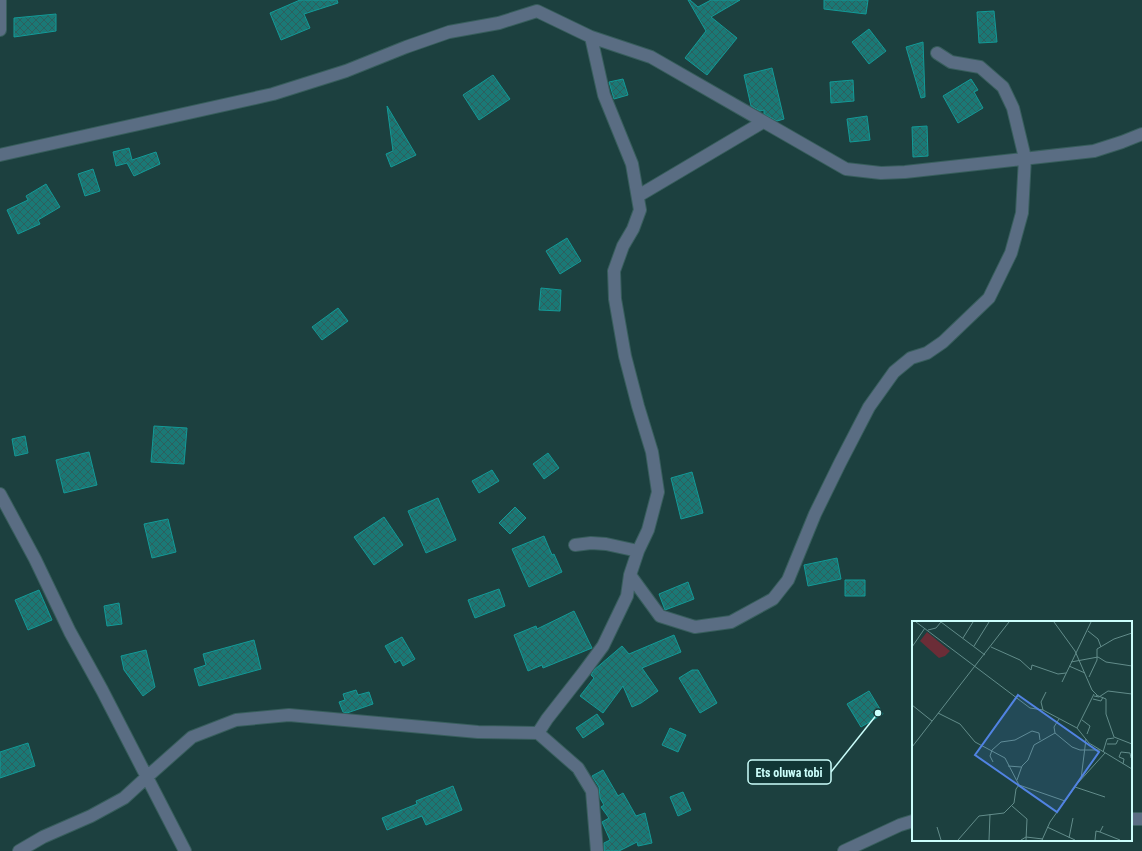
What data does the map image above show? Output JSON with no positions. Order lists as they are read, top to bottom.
{
  "places": ["Ets oluwa tobi"]
}
